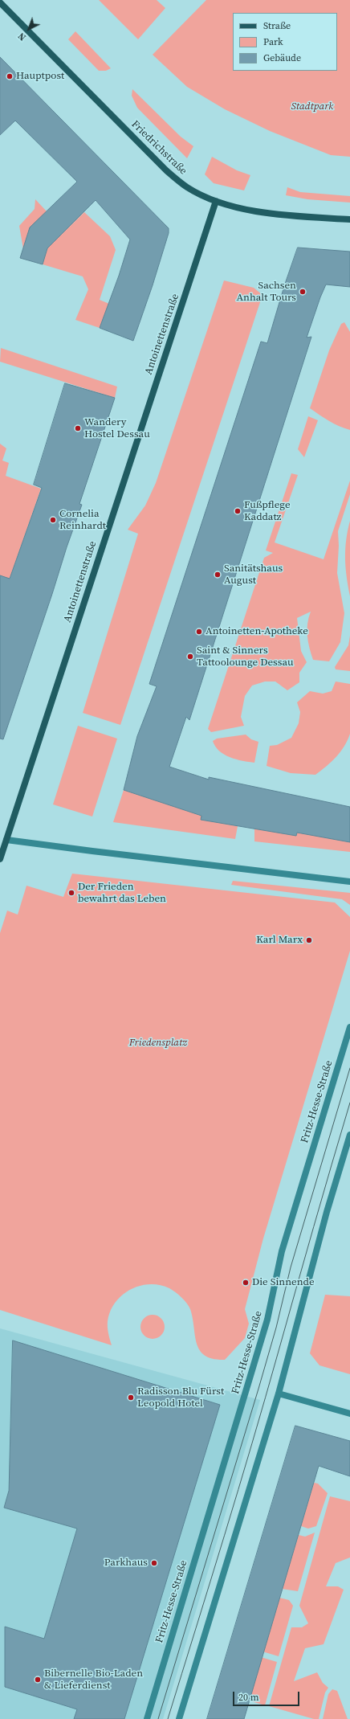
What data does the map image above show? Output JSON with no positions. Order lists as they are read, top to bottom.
{
  "streets": {
    "main road": ["Friedrichstraße", "Antoinettenstraße"],
    "street": ["Fritz-Hesse-Straße"]
  },
  "crossings": [
    ["Friedrichstraße", "Antoinettenstraße"]
  ],
  "parks": ["Stadtpark", "Friedensplatz"],
  "places": [
    "Hauptpost",
    "Sachsen Anhalt Tours",
    "Wandery Hostel Dessau",
    "Fußpflege Kaddatz",
    "Cornelia Reinhardt",
    "Sanitätshaus August",
    "Antoinetten-Apotheke",
    "Saint & Sinners Tattoolounge Dessau",
    "Der Frieden bewahrt das Leben",
    "Karl Marx",
    "Die Sinnende",
    "Radisson Blu Fürst Leopold Hotel",
    "Parkhaus",
    "Bibernelle Bio-Laden & Lieferdienst"
  ],
  "legend": ["Straße", "Park", "Gebäude"],
  "scale_bar": "20 m",
  "north": "bottom left"
}
